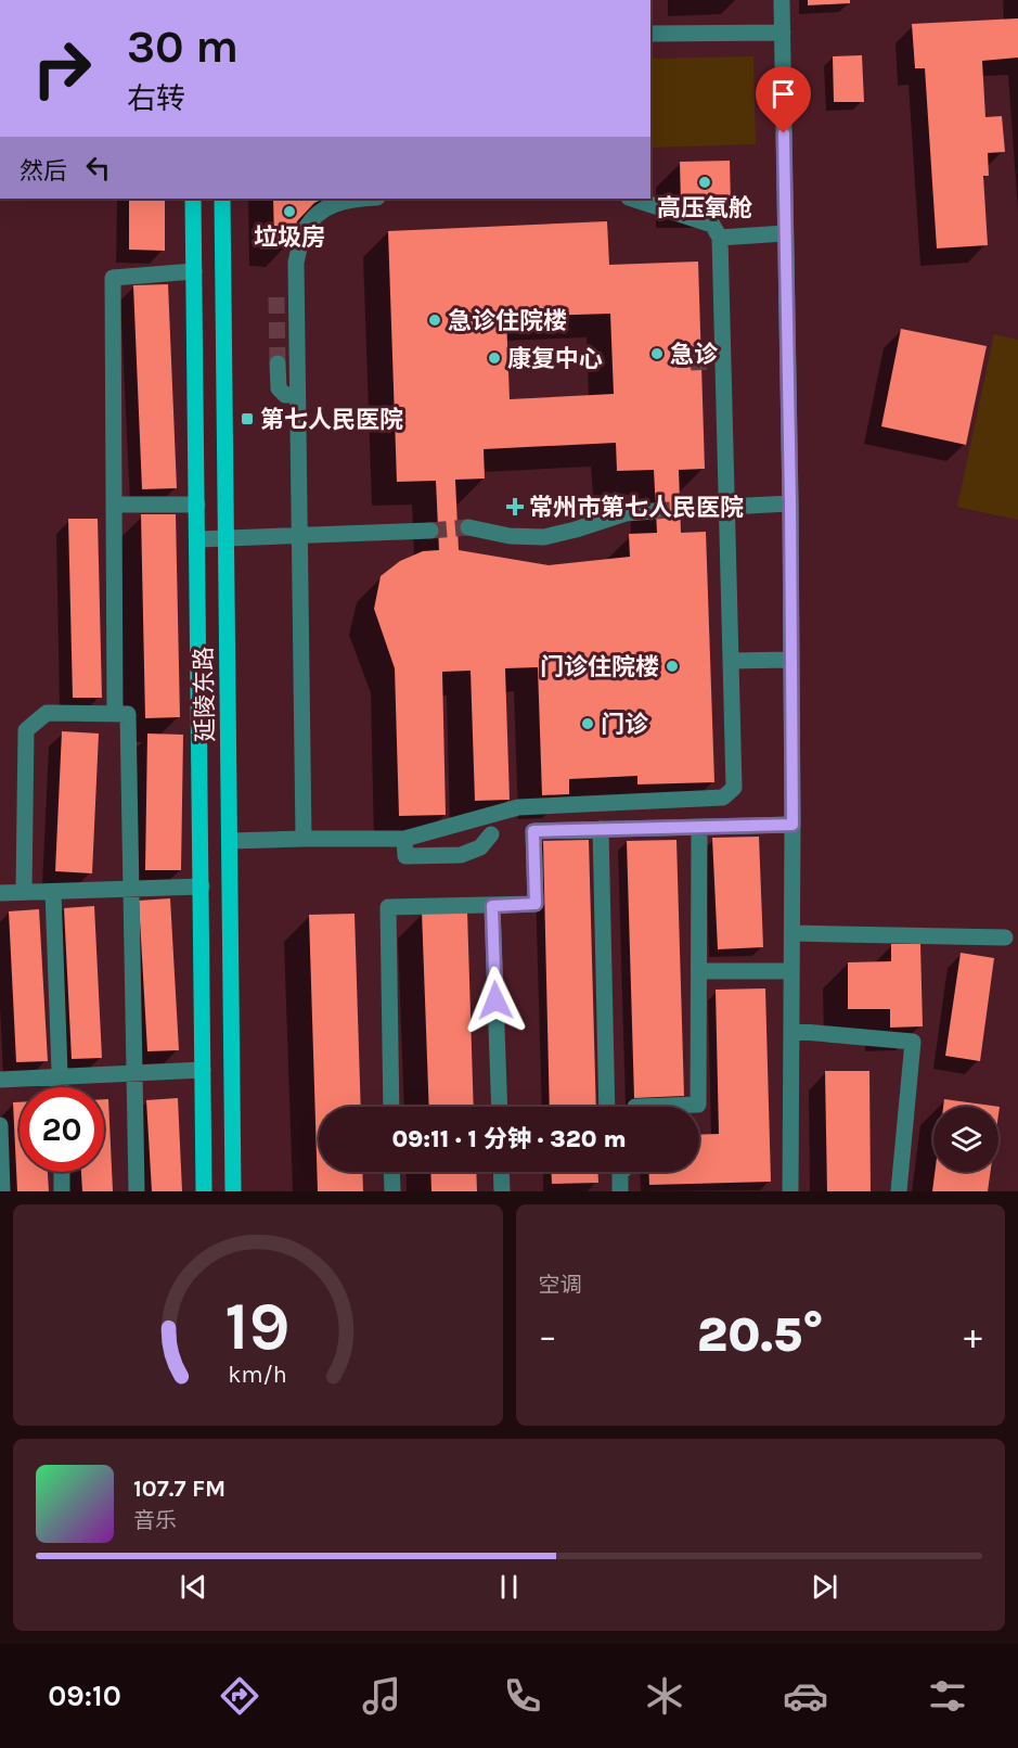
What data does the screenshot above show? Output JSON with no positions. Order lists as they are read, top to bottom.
{
  "streets": {
    "main road": ["延陵东路"]
  },
  "places": {
    "other": [
      "高压氧舱",
      "垃圾房",
      "急诊住院楼",
      "急诊",
      "康复中心",
      "门诊住院楼",
      "门诊"
    ],
    "transit": ["第七人民医院"],
    "health": ["常州市第七人民医院"]
  },
  "page": {
    "turn": ["30 m", "右转"],
    "then": "然后",
    "limit": "20",
    "trip": "09:11 · 1 分钟 · 320 m",
    "tile": "空调",
    "heat": ["−", "20.5°", "+"],
    "song": ["107.7 FM", "音乐"],
    "tabs": "09:10",
    "gauge": ["19", "km/h"]
  }
}
